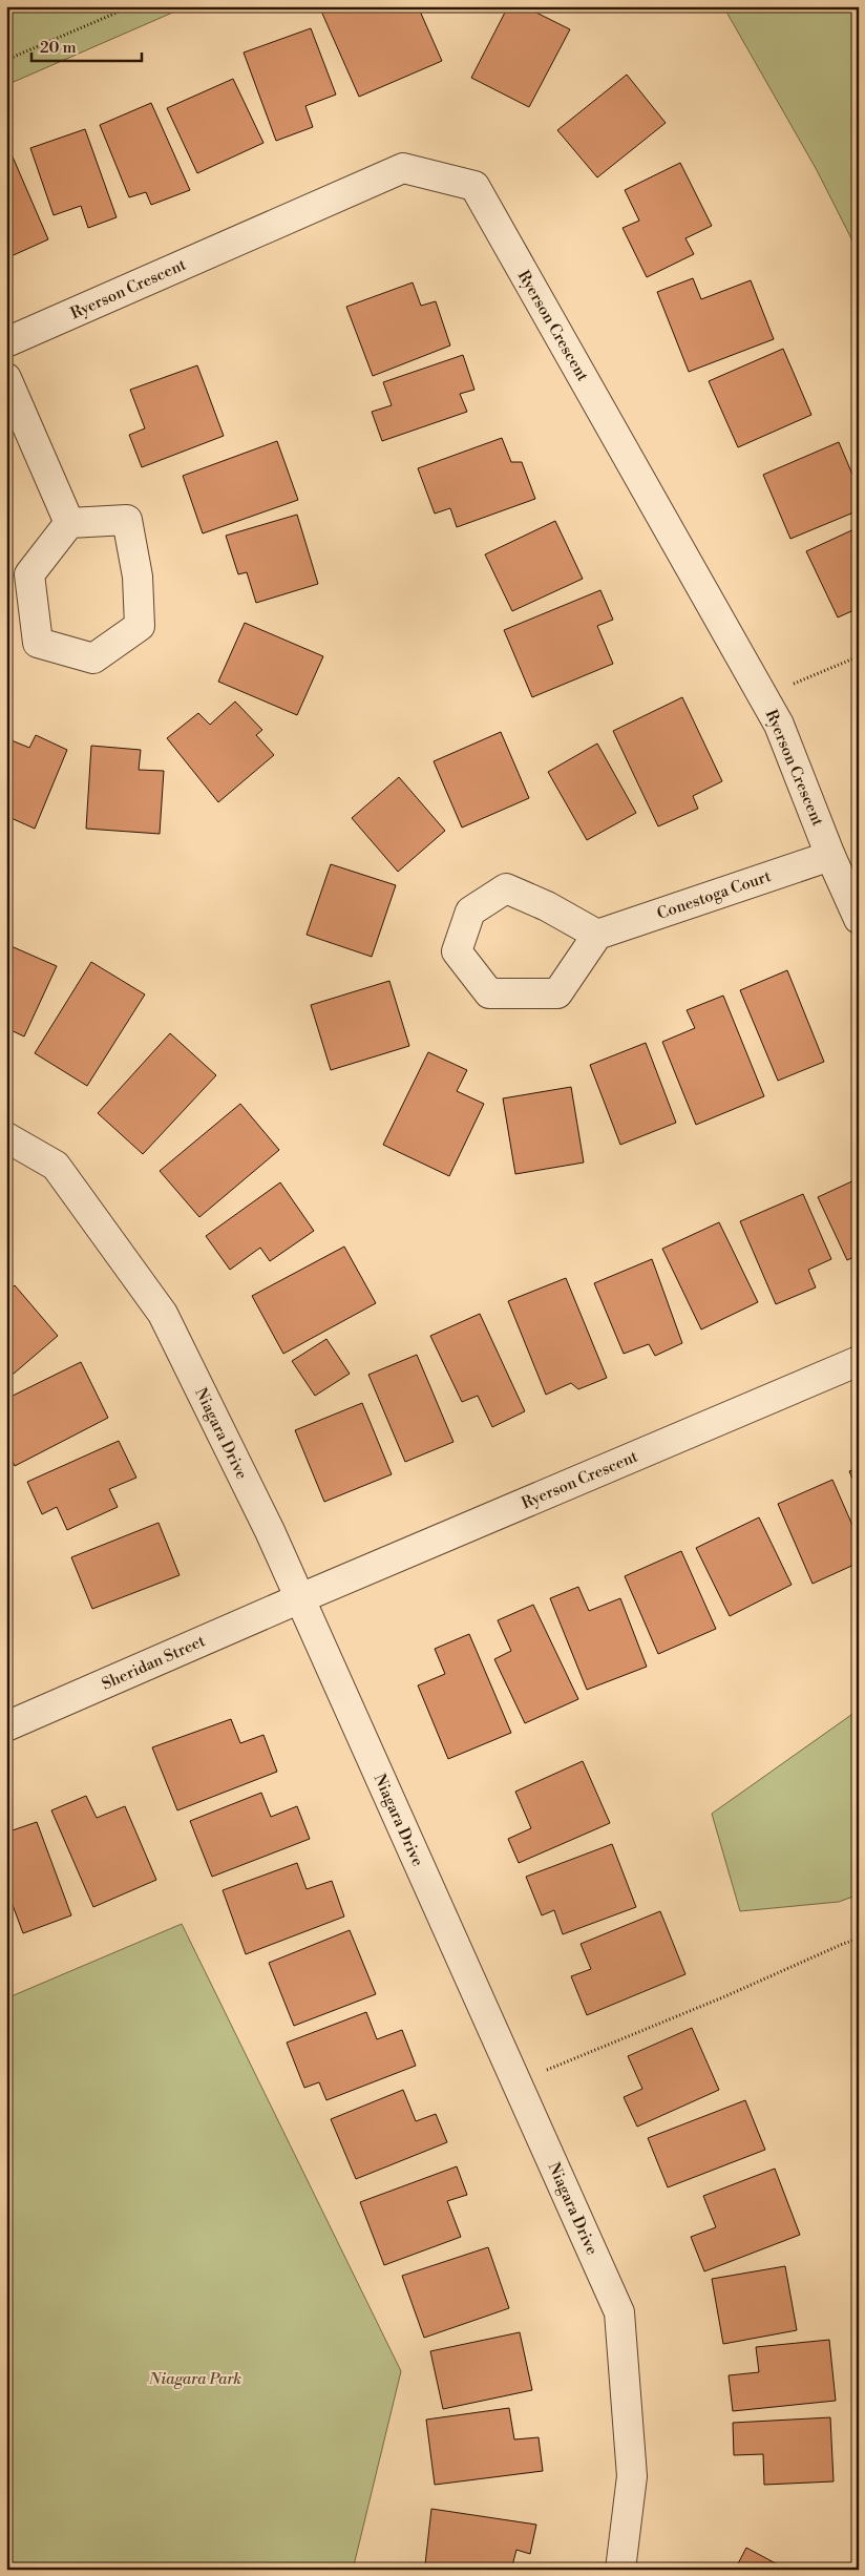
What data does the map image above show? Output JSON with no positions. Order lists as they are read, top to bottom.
{
  "streets": {
    "street": [
      "Ryerson Crescent",
      "Conestoga Court",
      "Niagara Drive",
      "Sheridan Street"
    ]
  },
  "crossings": [
    ["Ryerson Crescent", "Conestoga Court"],
    ["Ryerson Crescent", "Niagara Drive"],
    ["Ryerson Crescent", "Sheridan Street"],
    ["Niagara Drive", "Sheridan Street"]
  ],
  "parks": ["Niagara Park"],
  "scale_bar": "20 m"
}
